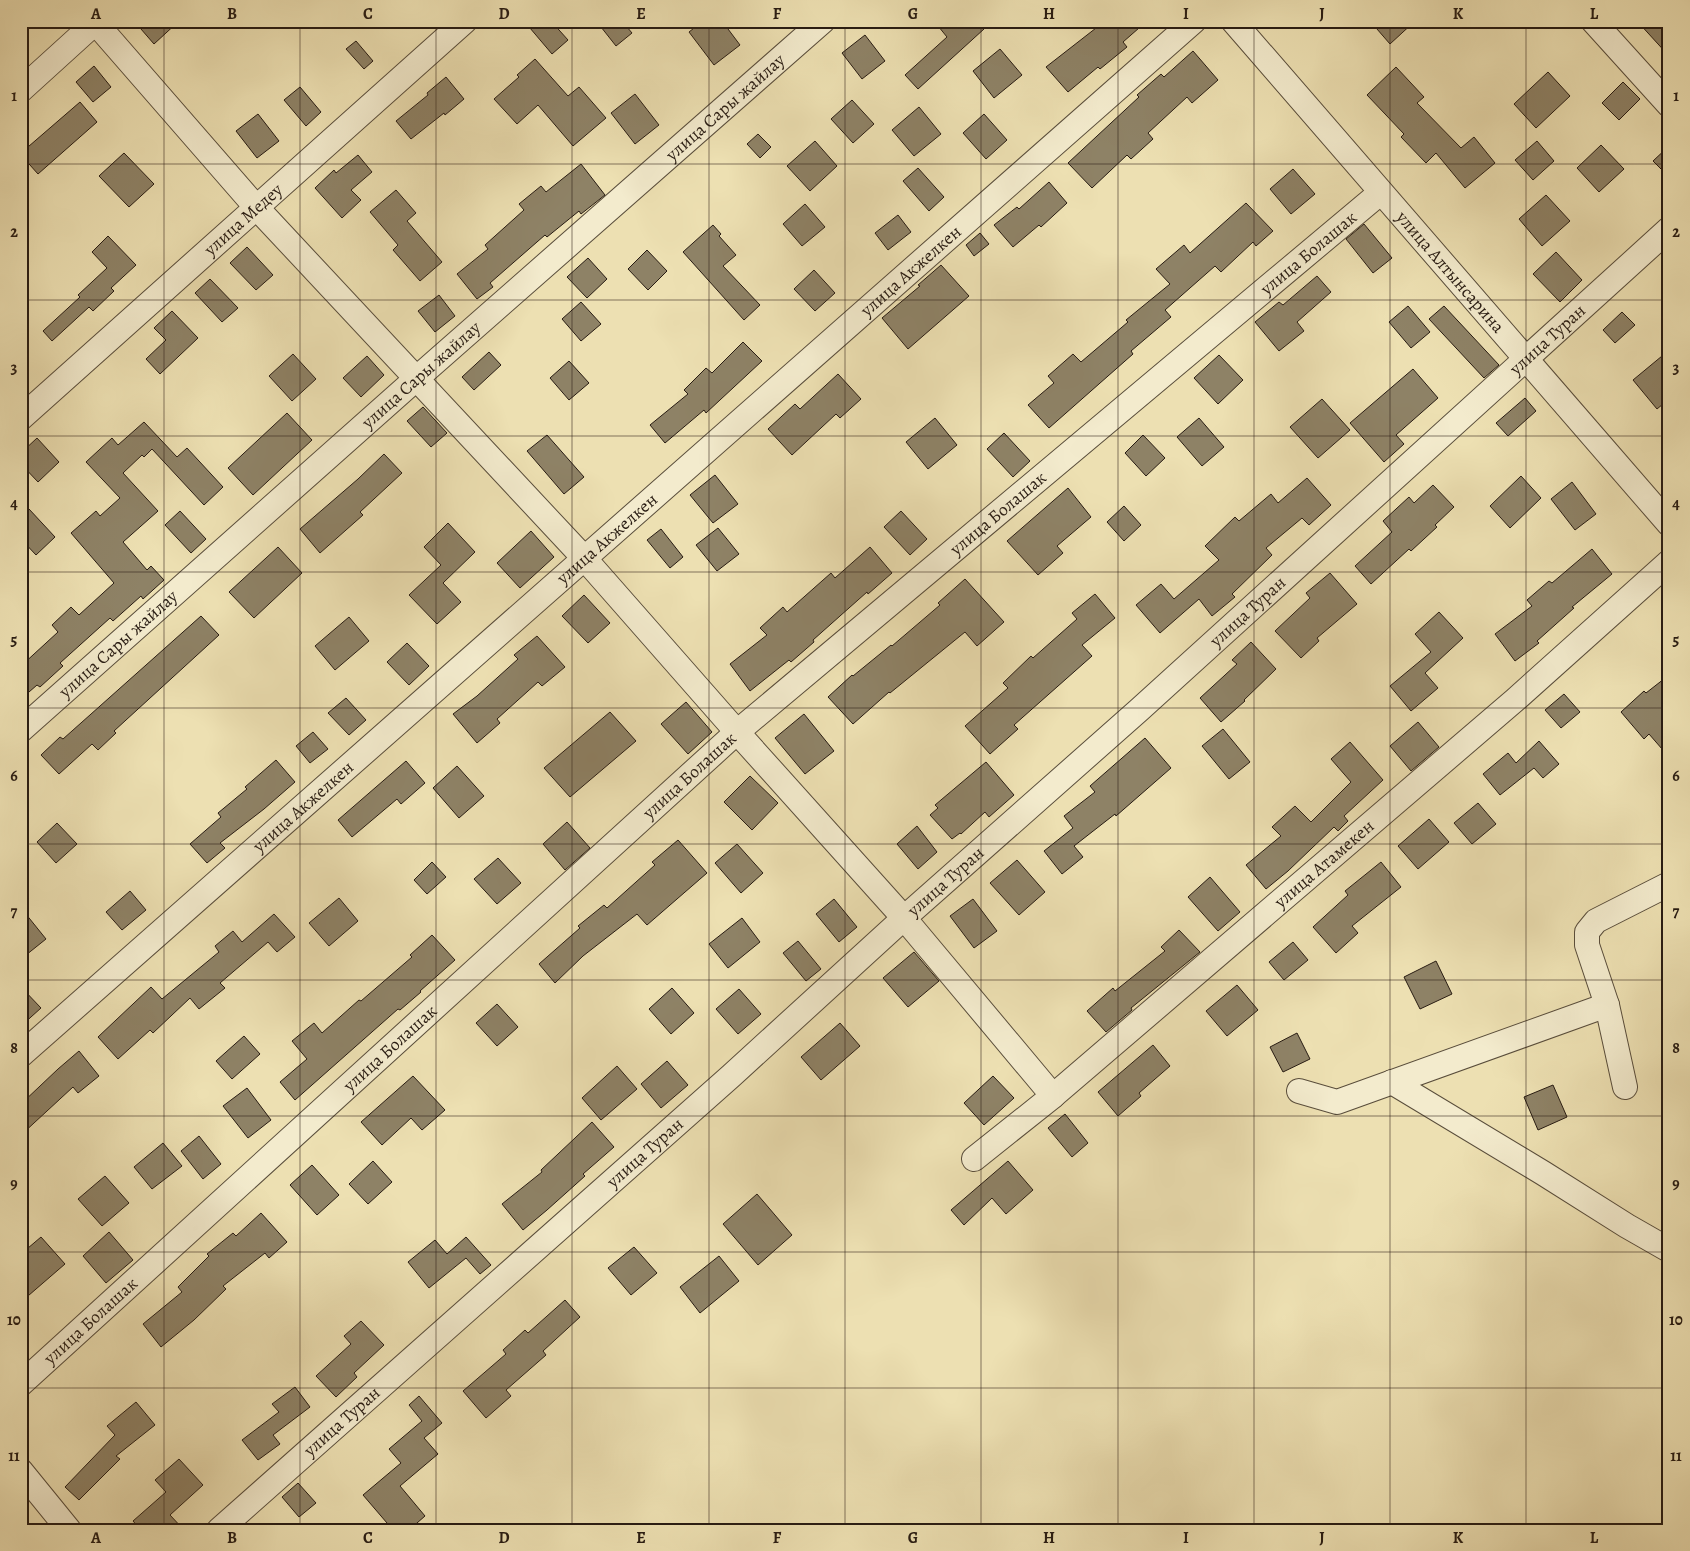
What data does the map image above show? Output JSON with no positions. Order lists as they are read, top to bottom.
{
  "streets": {
    "street": [
      "улица Сары жайлау",
      "улица Медеу",
      "улица Болашак",
      "улица Акжелкен",
      "улица Алтынсарина",
      "улица Туран",
      "улица Атамекен"
    ]
  },
  "crossings": [
    ["улица Болашак", "улица Алтынсарина"],
    ["улица Алтынсарина", "улица Туран"]
  ],
  "grid": {
    "columns": [
      "A",
      "B",
      "C",
      "D",
      "E",
      "F",
      "G",
      "H",
      "I",
      "J",
      "K",
      "L"
    ],
    "rows": [
      "1",
      "2",
      "3",
      "4",
      "5",
      "6",
      "7",
      "8",
      "9",
      "10",
      "11"
    ]
  }
}
